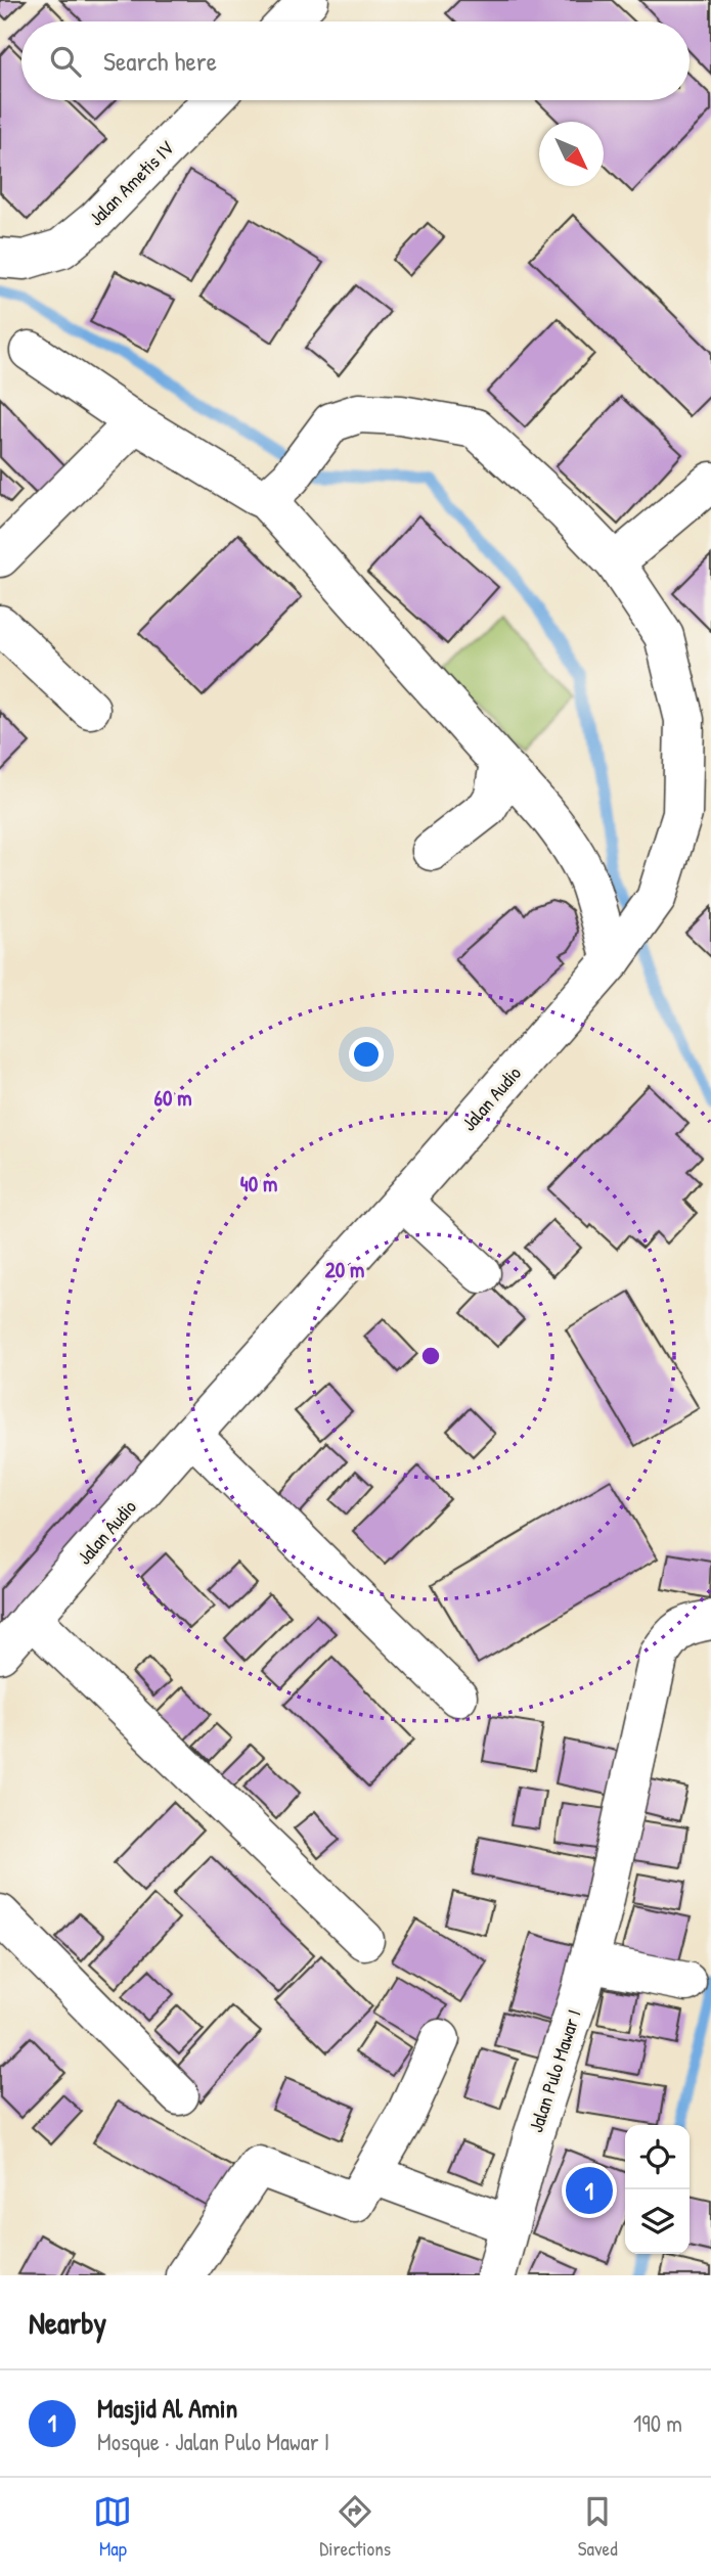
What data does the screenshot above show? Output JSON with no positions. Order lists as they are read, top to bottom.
{
  "streets": {
    "street": ["Jalan Ametis IV", "Jalan Audio", "Jalan Pulo Mawar I"]
  },
  "north": "bottom right",
  "page": {
    "search": "Search here",
    "pins": "1",
    "heading": "Nearby",
    "list": [
      {
        "mark": "1",
        "name": "Masjid Al Amin",
        "note": "Mosque · Jalan Pulo Mawar I",
        "value": "190 m"
      }
    ],
    "nav": ["Map", "Directions", "Saved"]
  },
  "rings": ["60 m", "40 m", "20 m"]
}
